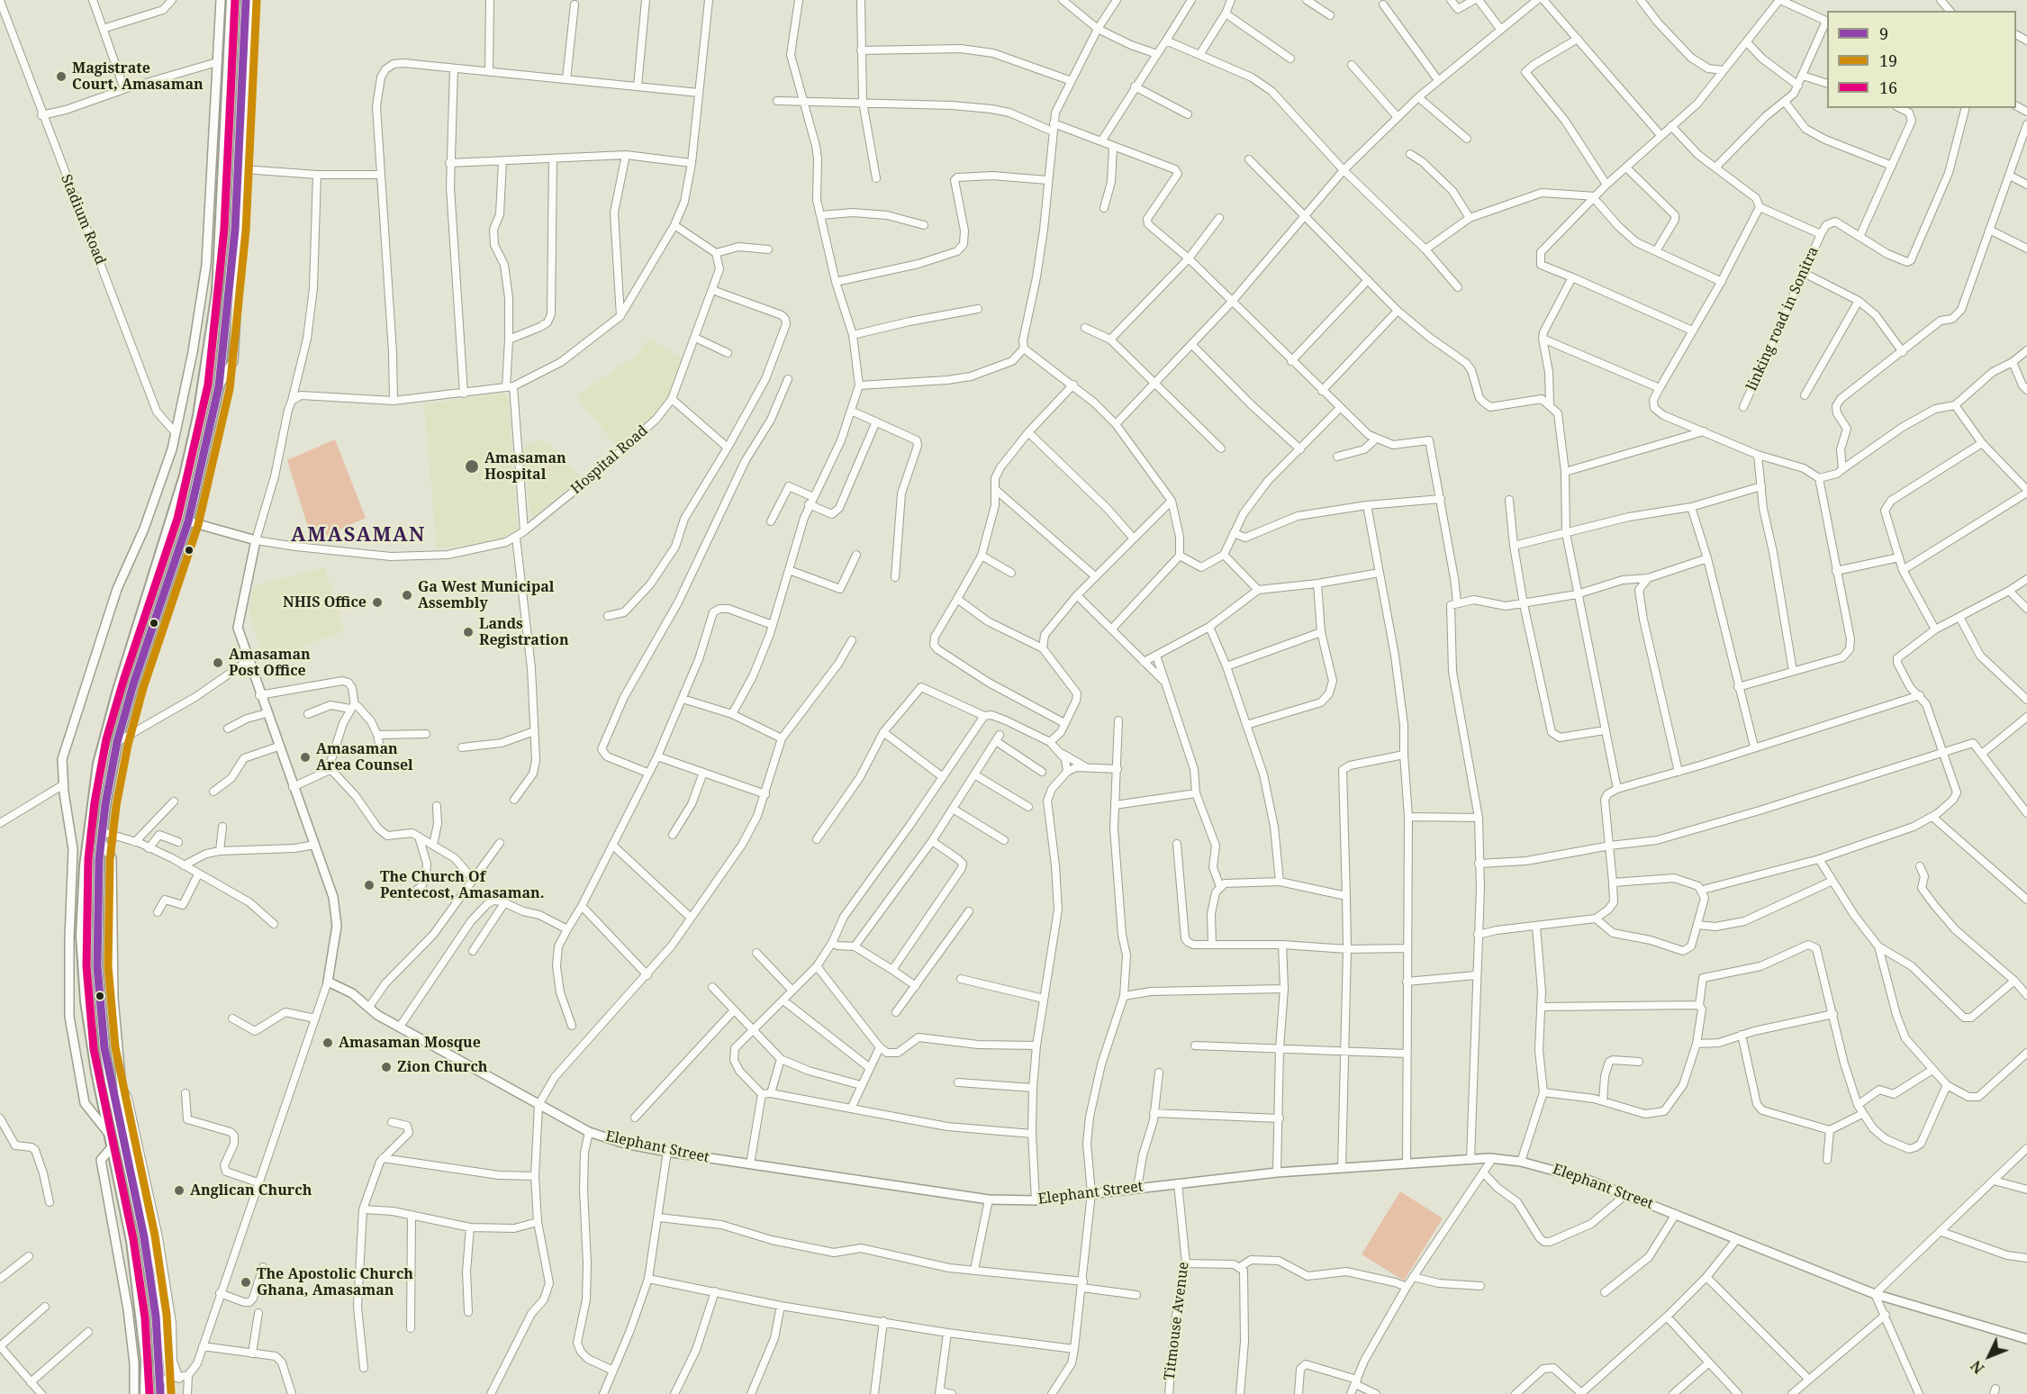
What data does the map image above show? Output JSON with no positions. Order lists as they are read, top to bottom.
{
  "streets": {
    "main road": ["Hospital Road", "Elephant Street"],
    "street": ["Stadium Road", "linking road in Sonitra", "Titmouse Avenue"]
  },
  "crossings": [
    ["Elephant Street", "Titmouse Avenue"]
  ],
  "districts": ["AMASAMAN"],
  "places": [
    "Magistrate Court, Amasaman",
    "Amasaman Hospital",
    "Ga West Municipal Assembly",
    "NHIS Office",
    "Lands Registration",
    "Amasaman Post Office",
    "Amasaman Area Counsel",
    "The Church Of Pentecost, Amasaman.",
    "Amasaman Mosque",
    "Zion Church",
    "Anglican Church",
    "The Apostolic Church Ghana, Amasaman"
  ],
  "lines": ["transit line 9", "transit line 16", "transit line 19"],
  "legend": ["9", "19", "16"],
  "north": "bottom left"
}
